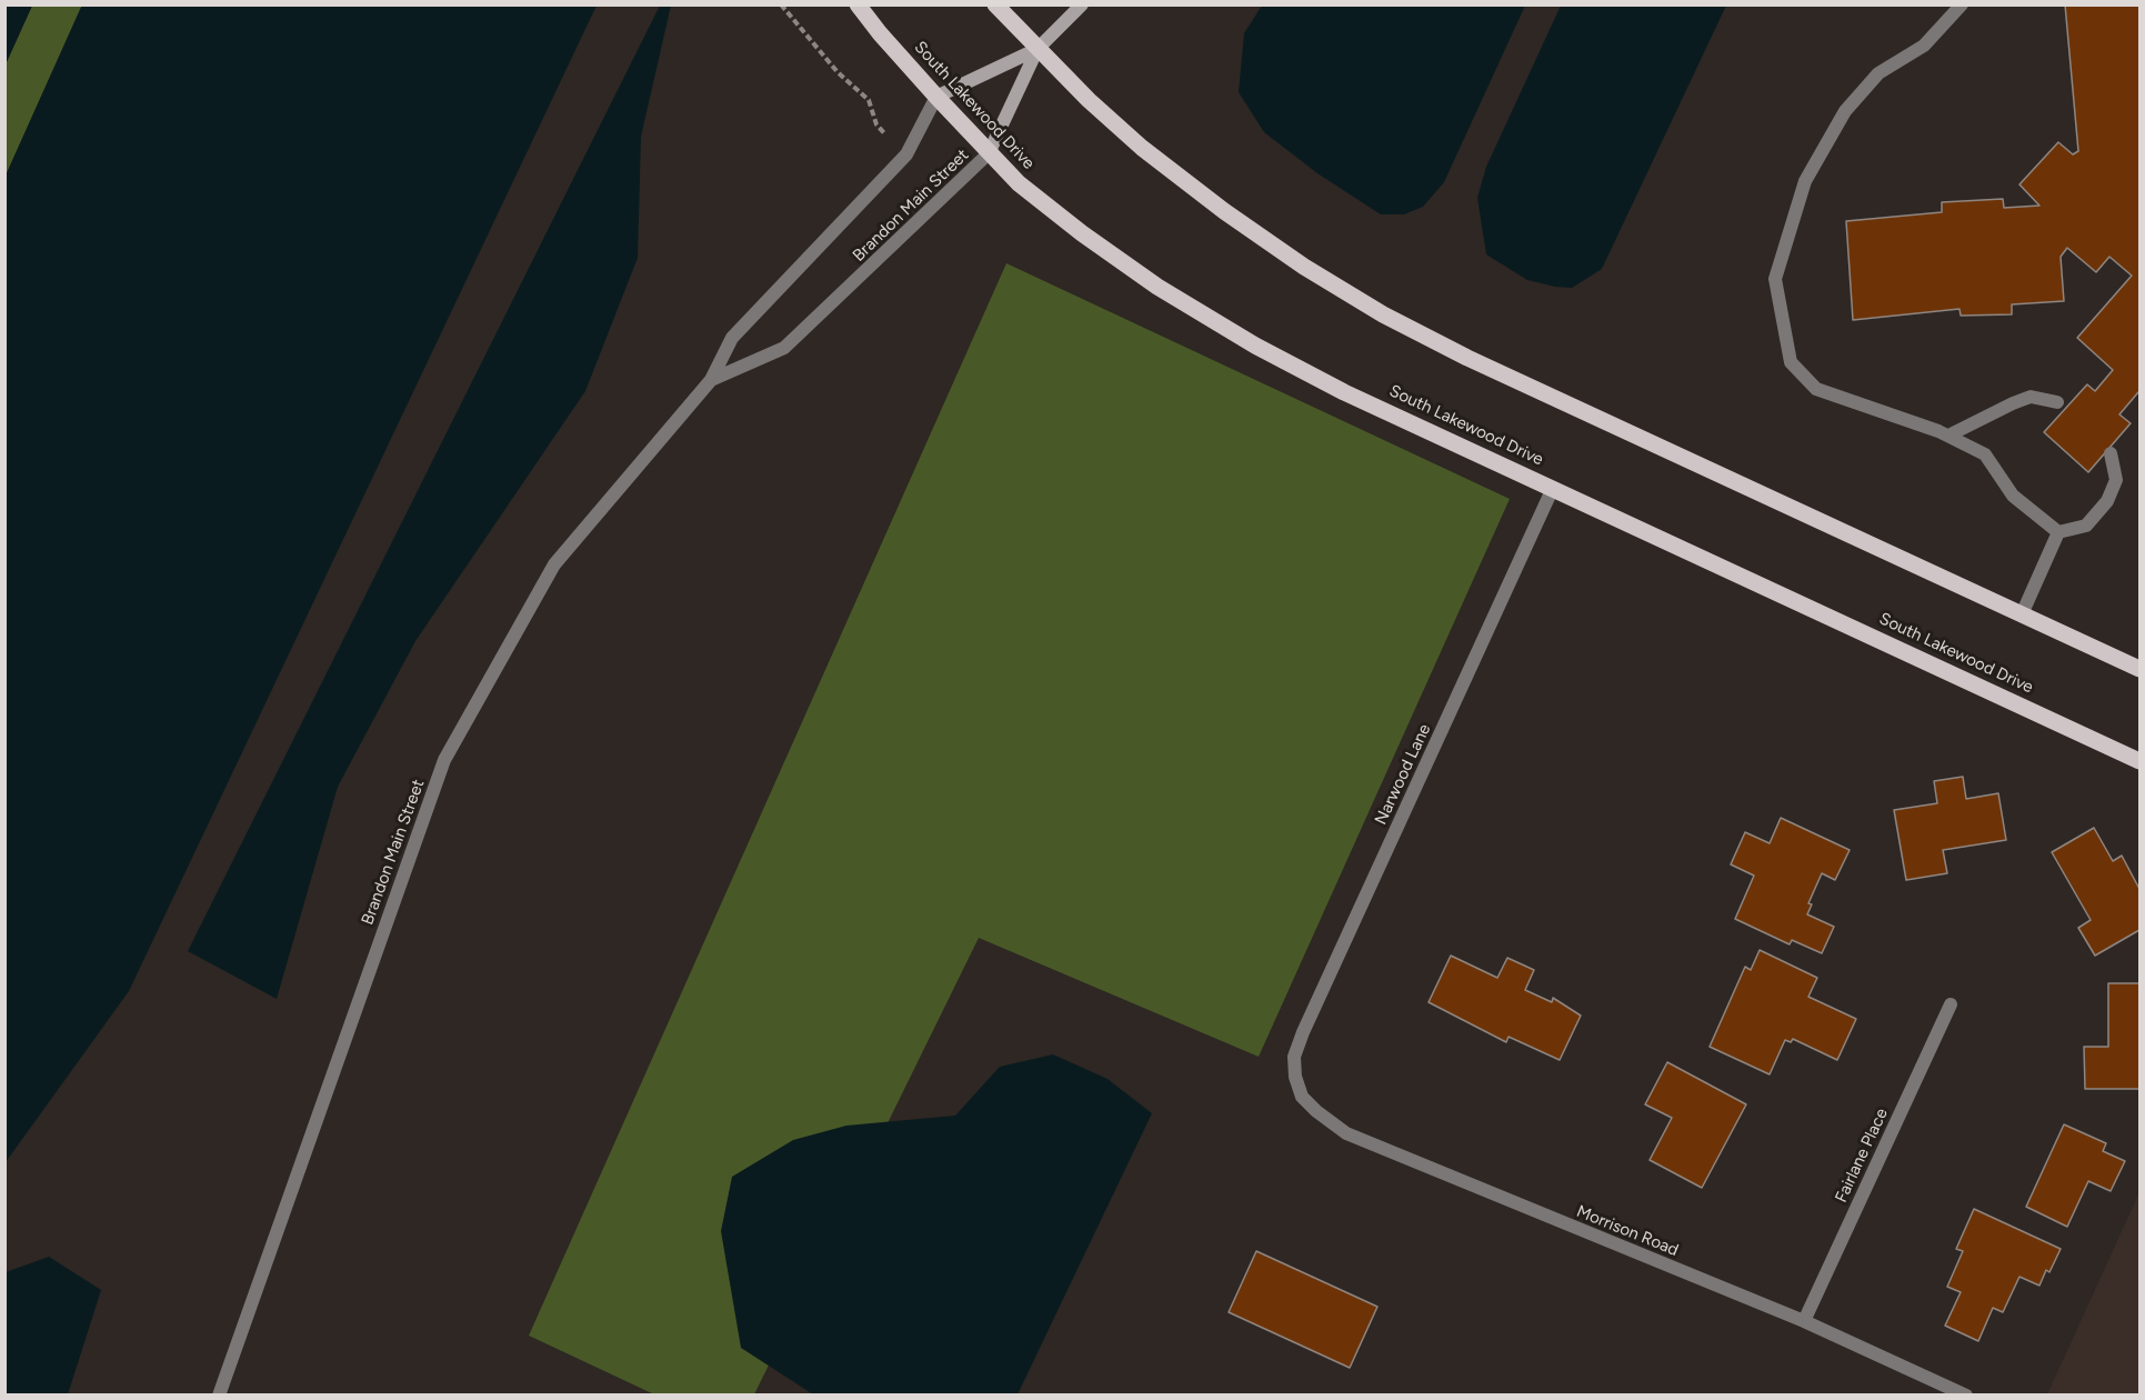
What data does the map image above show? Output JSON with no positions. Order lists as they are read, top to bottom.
{
  "streets": {
    "main road": ["South Lakewood Drive"],
    "street": [
      "Brandon Main Street",
      "Narwood Lane",
      "Fairlane Place",
      "Morrison Road"
    ]
  },
  "crossings": [
    ["South Lakewood Drive", "Brandon Main Street"],
    ["South Lakewood Drive", "Narwood Lane"],
    ["Narwood Lane", "Morrison Road"],
    ["Fairlane Place", "Morrison Road"]
  ]
}
